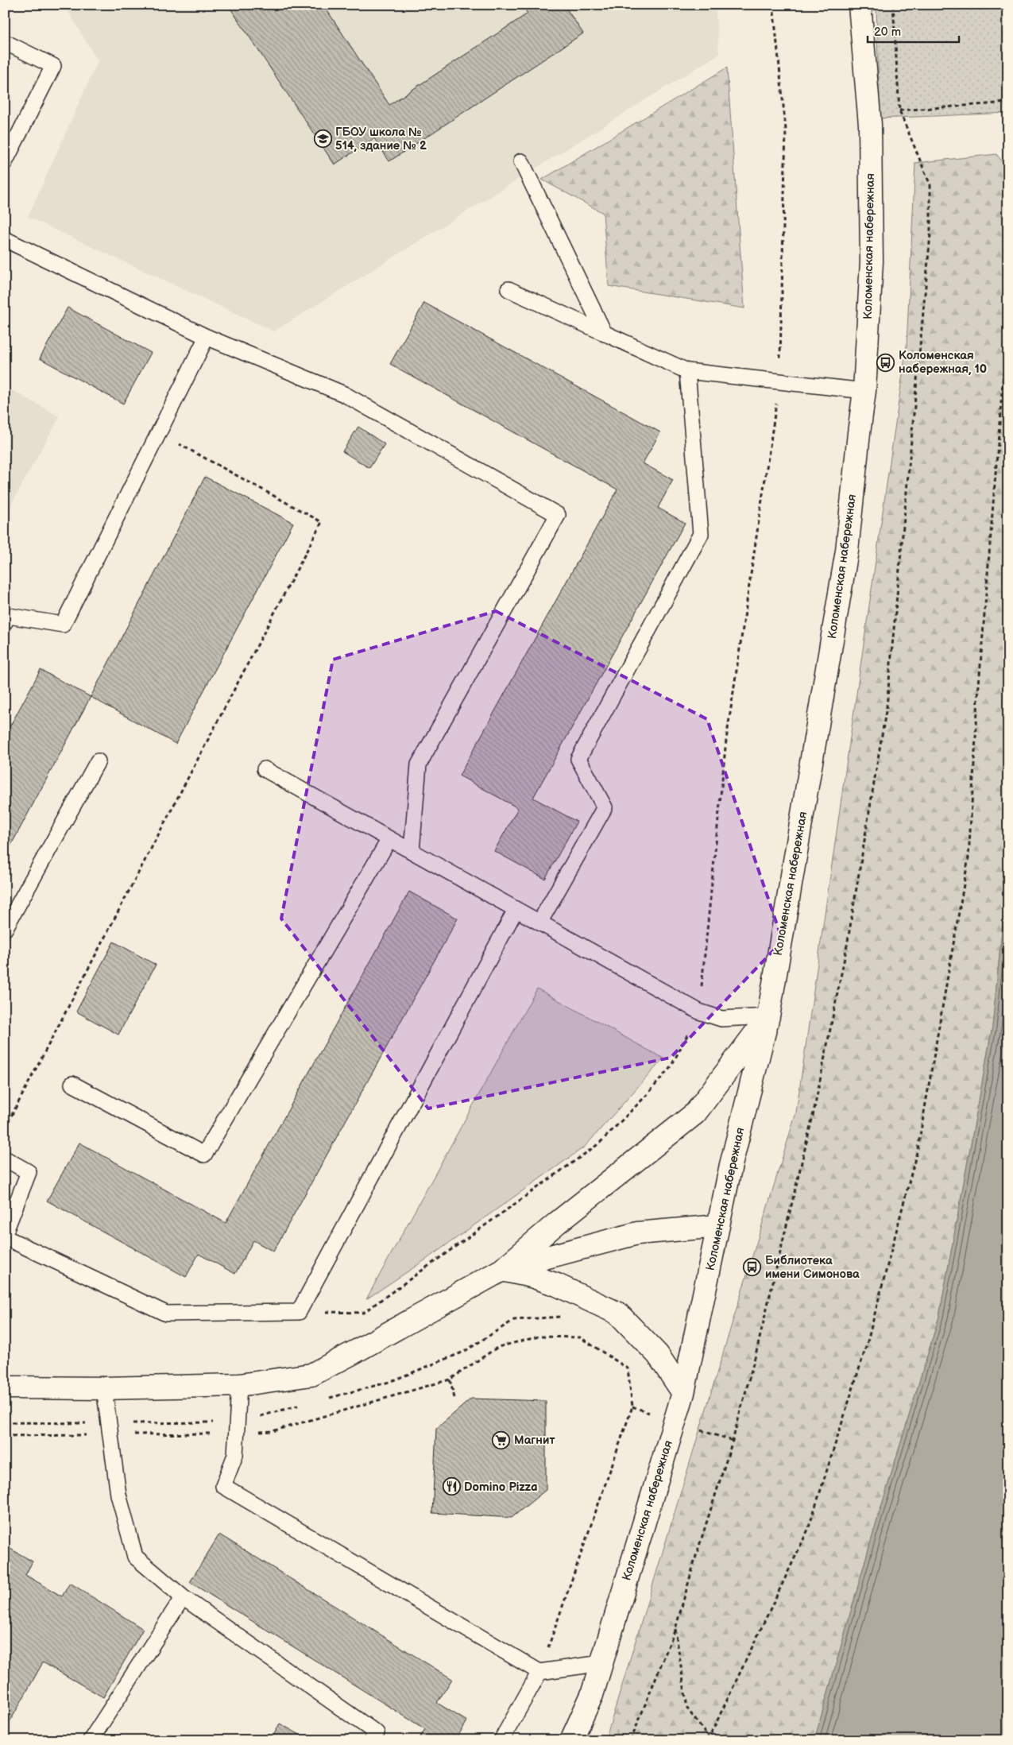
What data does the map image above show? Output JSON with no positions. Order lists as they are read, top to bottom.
{
  "streets": {
    "street": ["Коломенская набережная"]
  },
  "places": {
    "school or university": ["ГБОУ школа № 514, здание № 2"],
    "bus stop": ["Коломенская набережная, 10", "Библиотека имени Симонова"],
    "supermarket": ["Магнит"],
    "restaurant": ["Domino Pizza"]
  },
  "scale_bar": "20 m"
}
